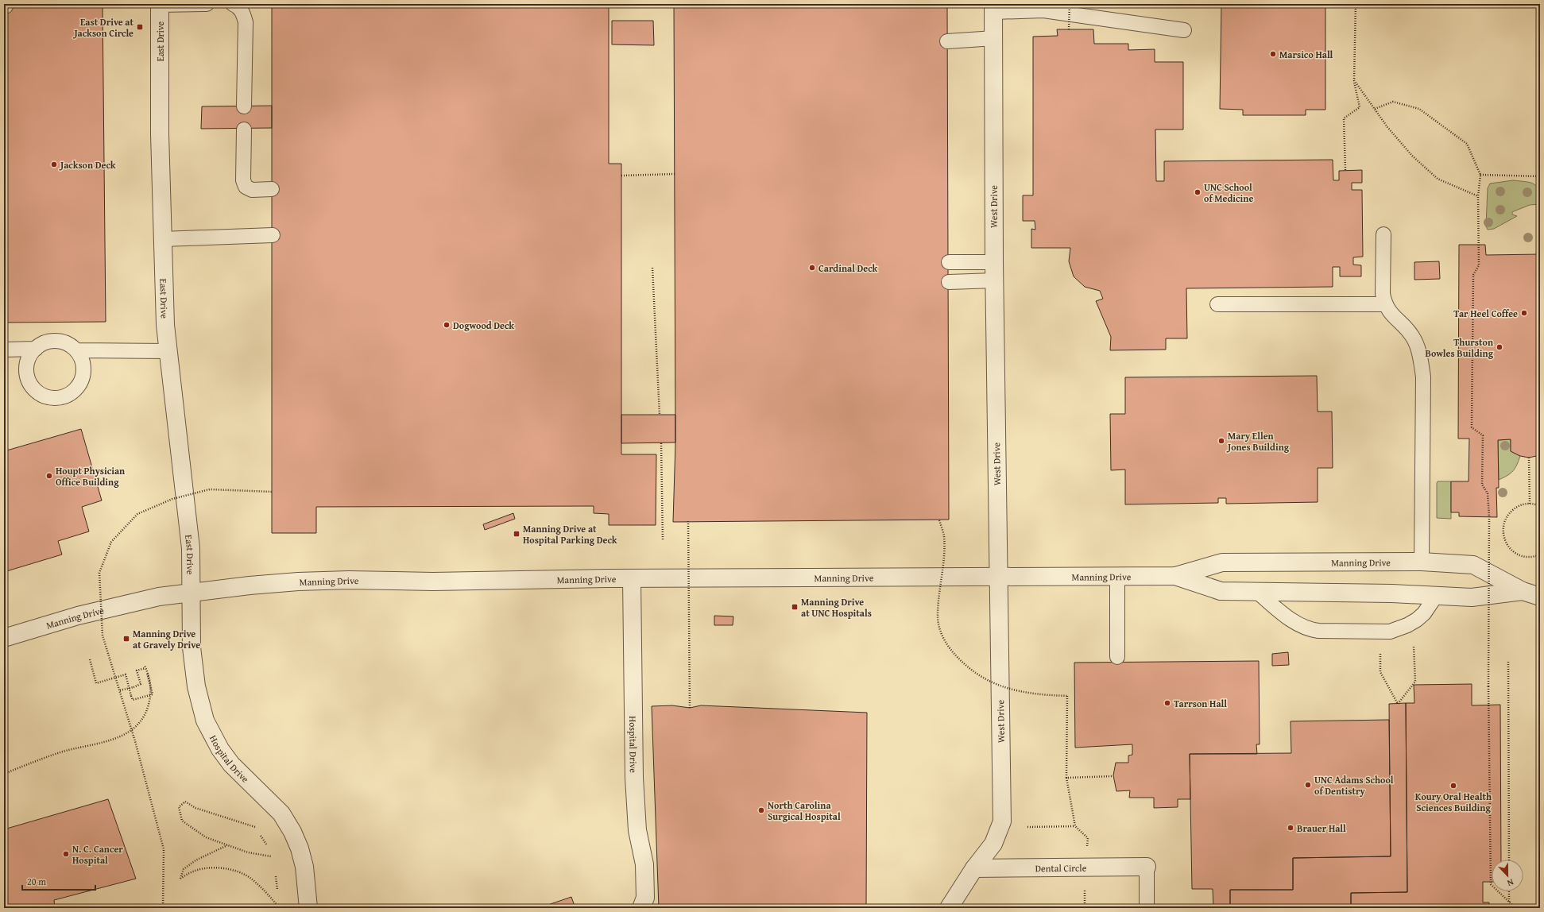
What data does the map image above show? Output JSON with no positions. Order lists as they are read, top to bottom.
{
  "streets": {
    "street": [
      "East Drive",
      "West Drive",
      "Manning Drive",
      "Hospital Drive",
      "Dental Circle"
    ]
  },
  "crossings": [
    ["East Drive", "Manning Drive"],
    ["East Drive", "Hospital Drive"],
    ["West Drive", "Manning Drive"],
    ["West Drive", "Dental Circle"],
    ["Manning Drive", "Hospital Drive"]
  ],
  "places": {
    "transit": [
      "East Drive at Jackson Circle",
      "Manning Drive at Hospital Parking Deck",
      "Manning Drive at UNC Hospitals",
      "Manning Drive at Gravely Drive"
    ],
    "other": [
      "Marsico Hall",
      "Jackson Deck",
      "UNC School of Medicine",
      "Cardinal Deck",
      "Tar Heel Coffee",
      "Dogwood Deck",
      "Thurston Bowles Building",
      "Mary Ellen Jones Building",
      "Houpt Physician Office Building",
      "Tarrson Hall",
      "UNC Adams School of Dentistry",
      "Koury Oral Health Sciences Building",
      "North Carolina Surgical Hospital",
      "Brauer Hall",
      "N. C. Cancer Hospital"
    ]
  },
  "scale_bar": "20 m",
  "north": "bottom"
}
